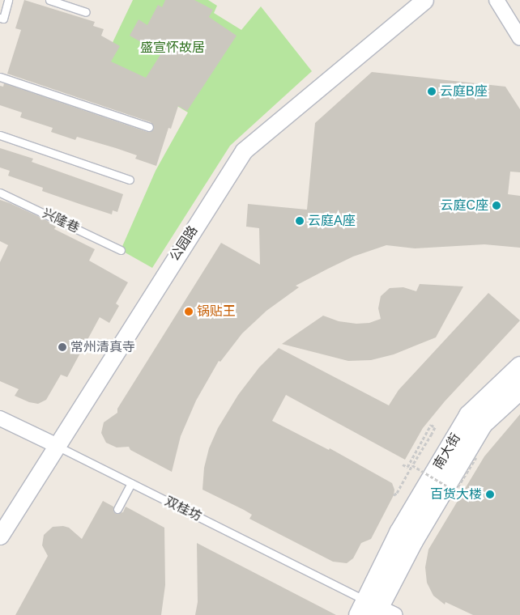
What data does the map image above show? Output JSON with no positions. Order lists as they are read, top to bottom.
{
  "streets": {
    "main road": ["南大街"],
    "street": ["公园路", "双桂坊"],
    "lane": ["兴隆巷"]
  },
  "crossings": [
    ["公园路", "双桂坊"],
    ["南大街", "双桂坊"]
  ],
  "parks": ["盛宣怀故居"],
  "places": [
    "云庭B座",
    "云庭C座",
    "云庭A座",
    "锅贴王",
    "常州清真寺",
    "百货大楼"
  ]
}
